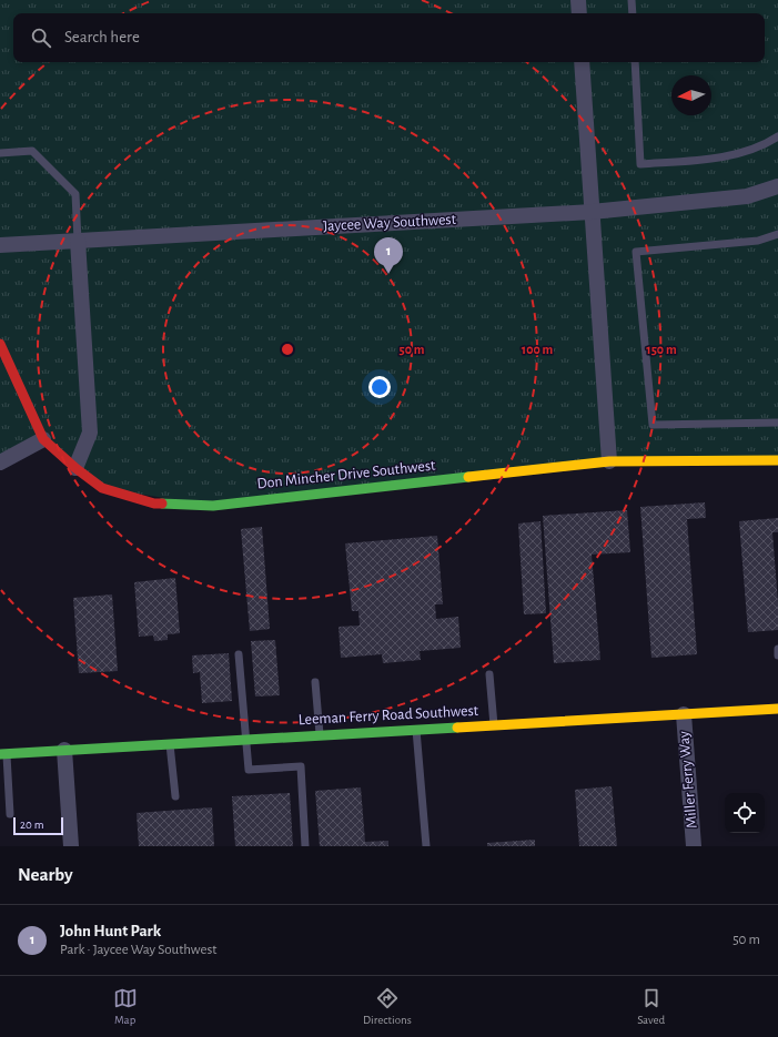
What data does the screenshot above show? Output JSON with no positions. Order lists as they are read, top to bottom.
{
  "streets": {
    "street": [
      "Jaycee Way Southwest",
      "Don Mincher Drive Southwest",
      "Leeman Ferry Road Southwest",
      "Miller Ferry Way"
    ]
  },
  "crossings": [
    ["Leeman Ferry Road Southwest", "Miller Ferry Way"]
  ],
  "scale_bar": "20 m",
  "north": "left",
  "page": {
    "search": "Search here",
    "pins": "1",
    "scale": "20 m",
    "heading": "Nearby",
    "list": [
      {
        "mark": "1",
        "name": "John Hunt Park",
        "note": "Park · Jaycee Way Southwest",
        "value": "50 m"
      }
    ],
    "nav": ["Map", "Directions", "Saved"]
  },
  "rings": ["50 m", "100 m", "150 m"]
}
